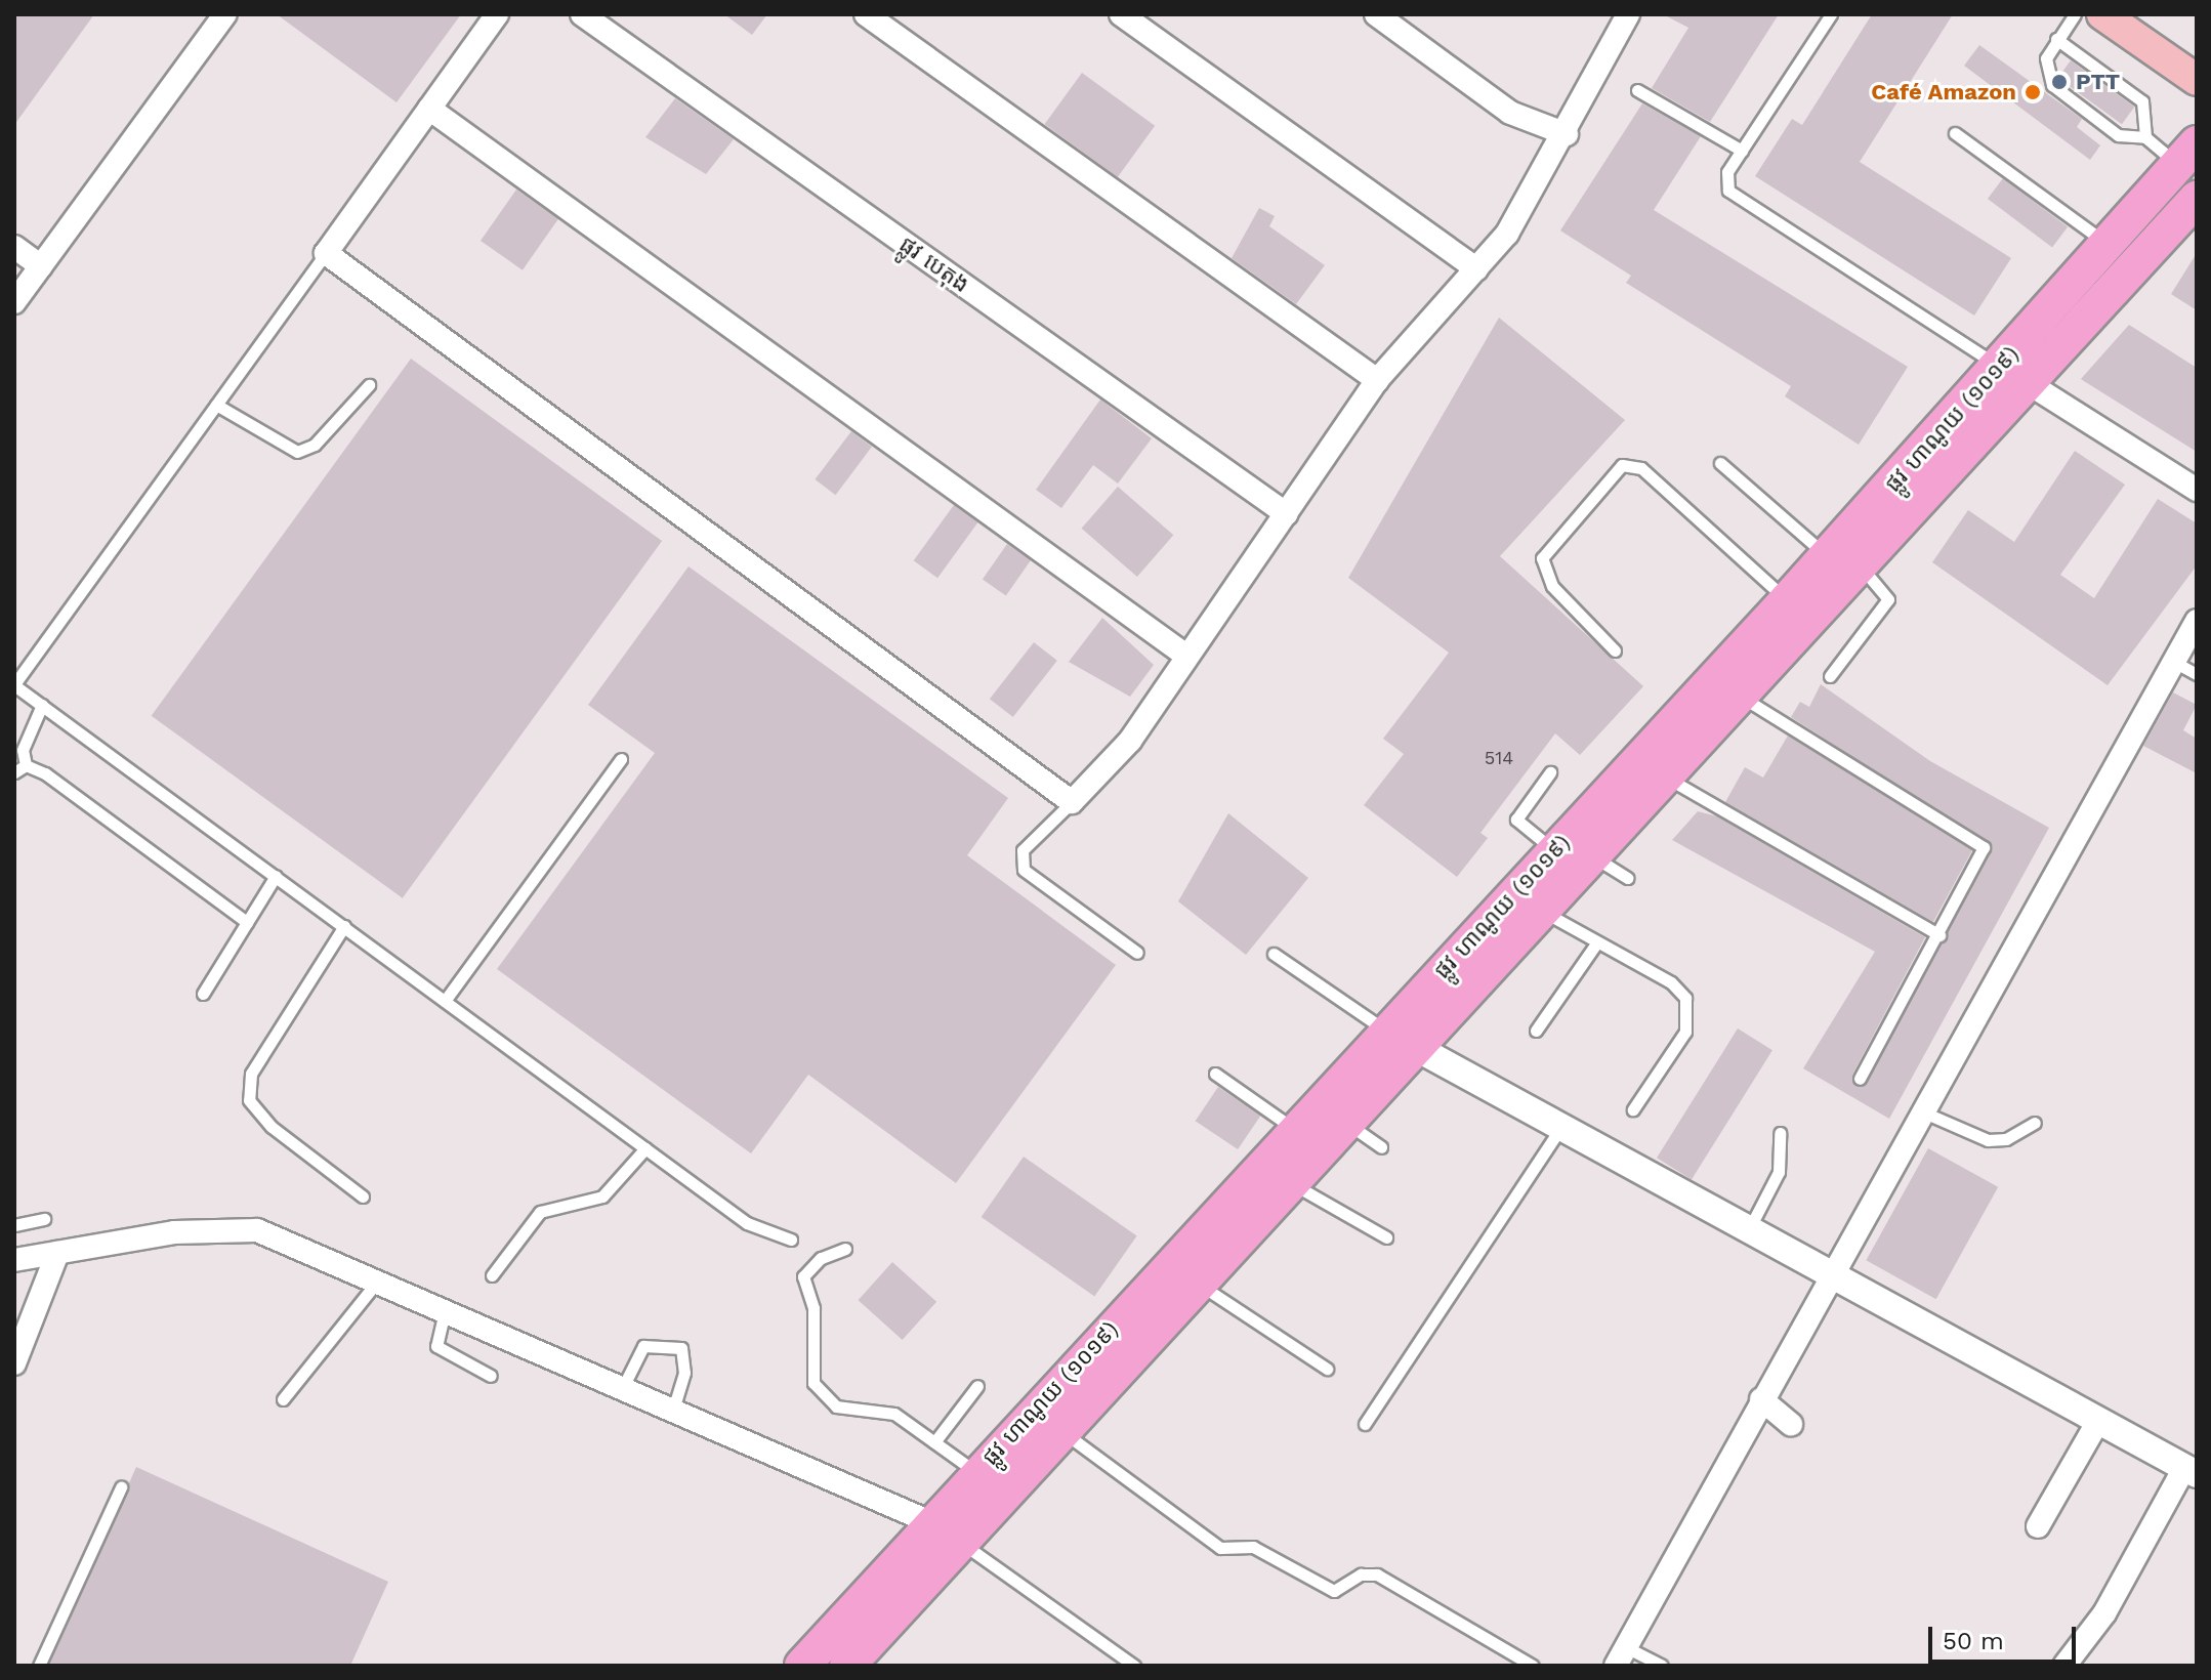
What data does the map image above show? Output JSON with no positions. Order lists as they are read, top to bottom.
{
  "streets": {
    "main road": ["ផ្លូវ ហាណូយ (១០១៩)"],
    "street": ["ផ្លូវ បេតុង"]
  },
  "places": ["PTT", "Café Amazon"],
  "house_numbers": ["514"],
  "scale_bar": "50 m"
}
